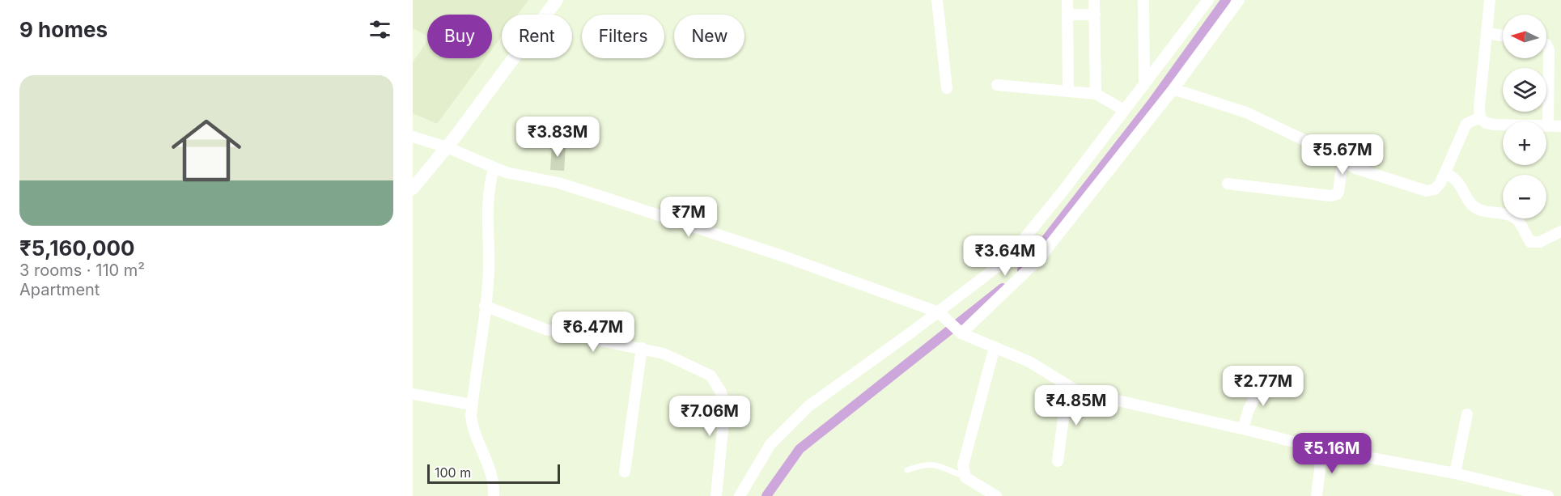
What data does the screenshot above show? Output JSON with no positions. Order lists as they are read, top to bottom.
{
  "scale_bar": "100 m",
  "north": "left",
  "page": {
    "heading": "9 homes",
    "map_buttons": ["+", "−"],
    "chip": [
      "Buy",
      "Rent",
      "Filters",
      "New"
    ],
    "list": [
      {
        "name": "₹5,160,000",
        "note": "3 rooms · 110 m² · Apartment"
      }
    ],
    "price": [
      "₹3.83M",
      "₹5.67M",
      "₹7M",
      "₹3.64M",
      "₹6.47M",
      "₹2.77M",
      "₹4.85M",
      "₹7.06M",
      "₹5.16M"
    ],
    "scale": "100 m"
  }
}
